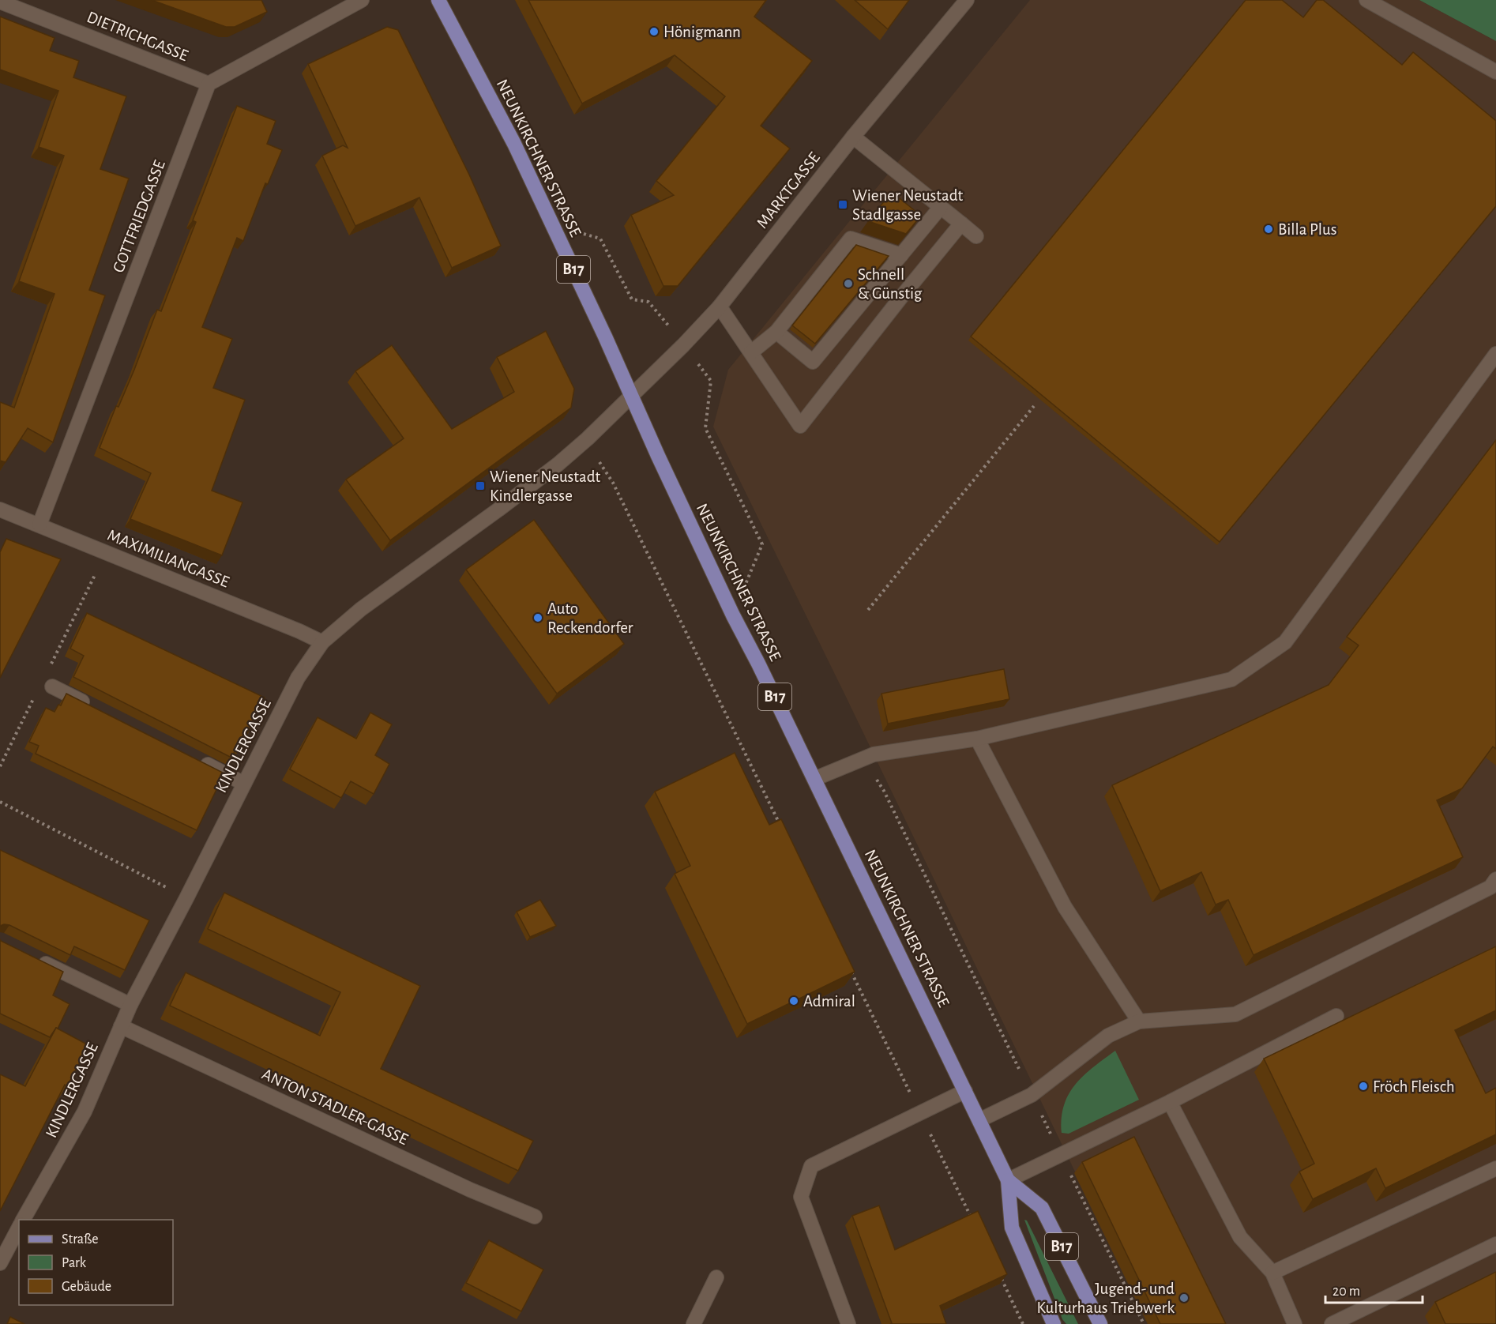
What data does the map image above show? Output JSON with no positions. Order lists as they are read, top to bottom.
{
  "streets": {
    "main road": ["NEUNKIRCHNER STRASSE", "B17"],
    "street": [
      "DIETRICHGASSE",
      "MARKTGASSE",
      "GOTTFRIEDGASSE",
      "MAXIMILIANGASSE",
      "KINDLERGASSE",
      "ANTON STADLER-GASSE"
    ]
  },
  "crossings": [
    ["DIETRICHGASSE", "GOTTFRIEDGASSE"],
    ["NEUNKIRCHNER STRASSE", "MARKTGASSE"],
    ["NEUNKIRCHNER STRASSE", "KINDLERGASSE"],
    ["MARKTGASSE", "KINDLERGASSE"],
    ["GOTTFRIEDGASSE", "MAXIMILIANGASSE"],
    ["MAXIMILIANGASSE", "KINDLERGASSE"],
    ["KINDLERGASSE", "ANTON STADLER-GASSE"]
  ],
  "places": {
    "other": [
      "Hönigmann",
      "Billa Plus",
      "Schnell & Günstig",
      "Auto Reckendorfer",
      "Admiral",
      "Fröch Fleisch",
      "Jugend- und Kulturhaus Triebwerk"
    ],
    "transit": ["Wiener Neustadt Stadlgasse", "Wiener Neustadt Kindlergasse"]
  },
  "legend": ["Straße", "Park", "Gebäude"],
  "scale_bar": "20 m"
}
